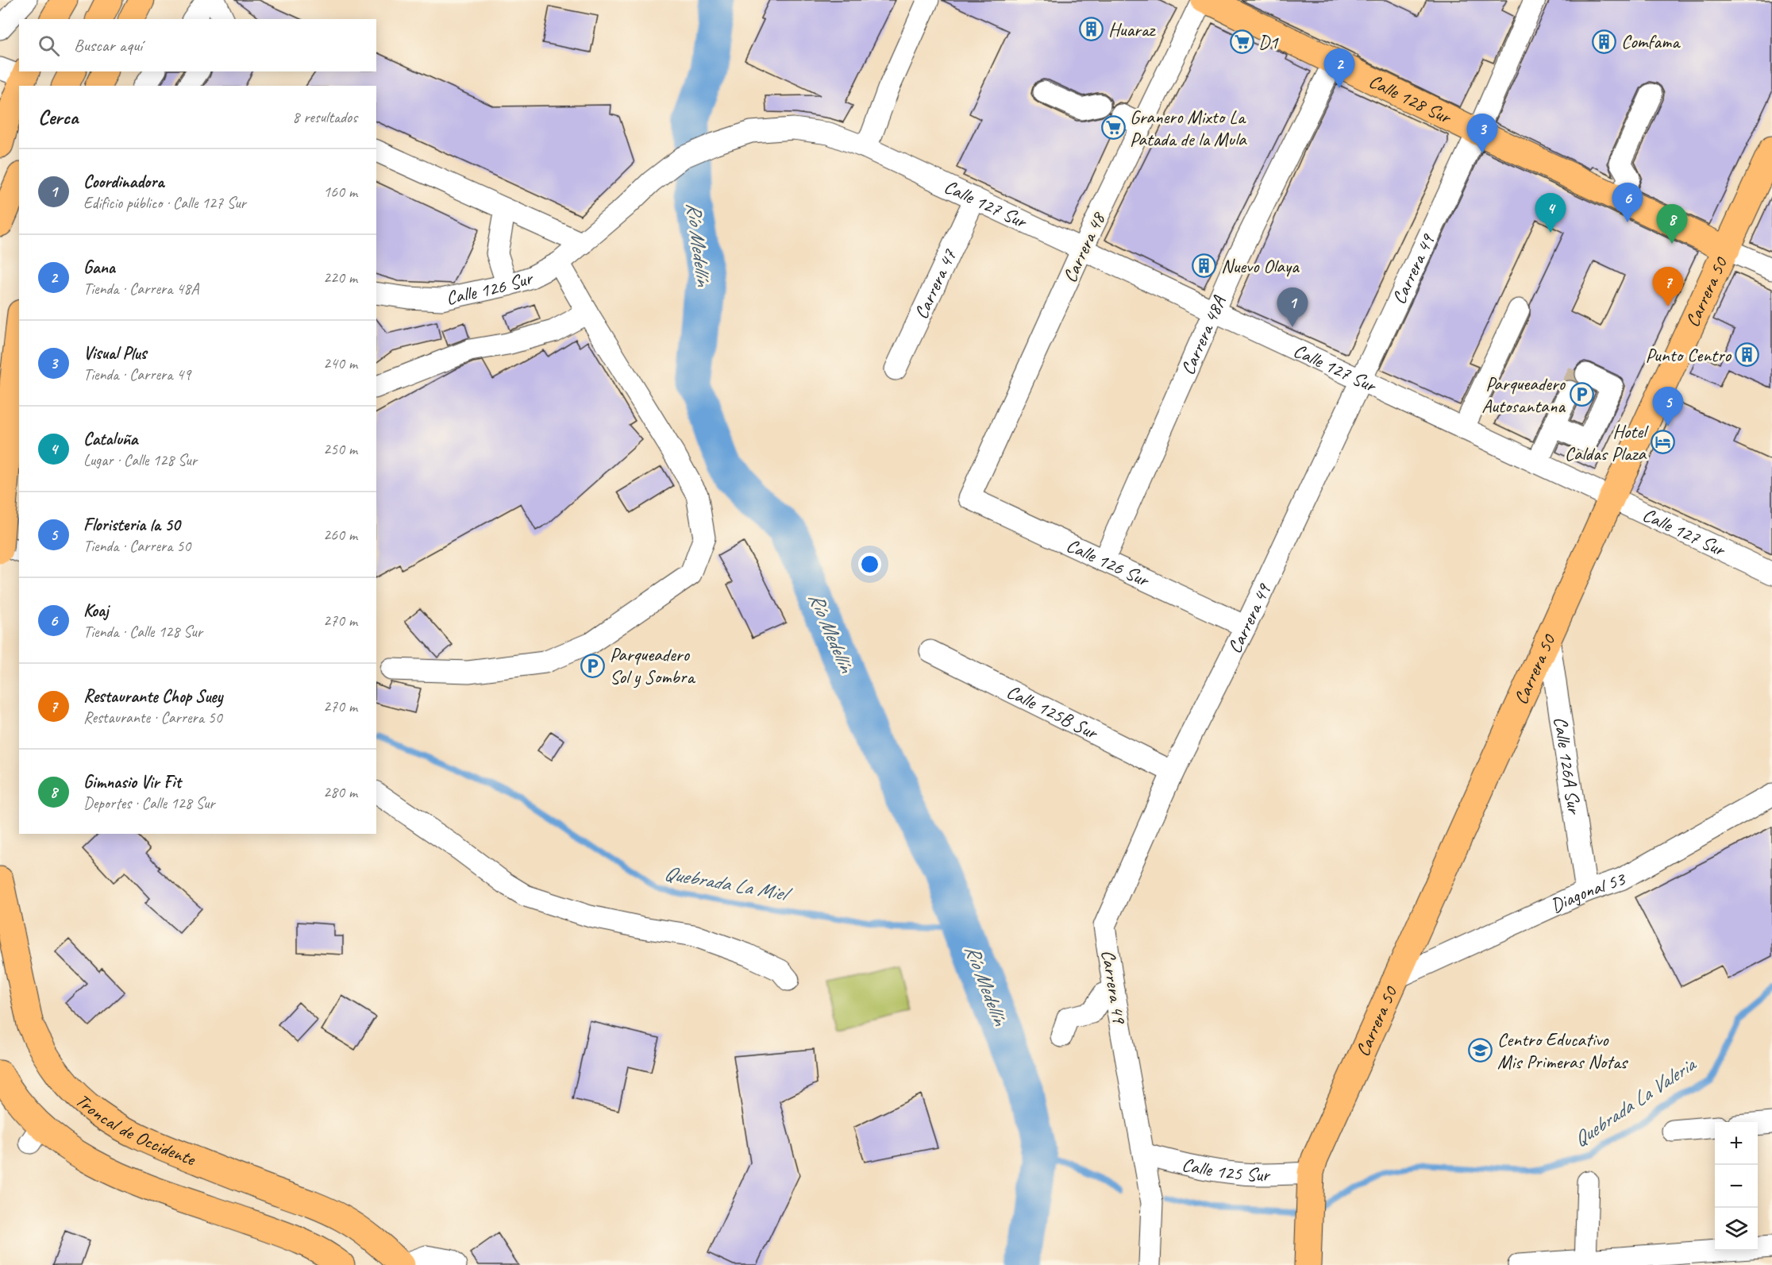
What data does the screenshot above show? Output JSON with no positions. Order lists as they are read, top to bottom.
{
  "streets": {
    "main road": ["Calle 128 Sur", "Carrera 50", "Troncal de Occidente"],
    "street": [
      "Calle 127 Sur",
      "Carrera 48",
      "Carrera 49",
      "Carrera 47",
      "Calle 126 Sur",
      "Carrera 48A",
      "Calle 125B Sur",
      "Calle 126A Sur",
      "Diagonal 53",
      "Calle 125 Sur"
    ]
  },
  "crossings": [
    ["Calle 128 Sur", "Carrera 48"],
    ["Calle 128 Sur", "Carrera 49"],
    ["Calle 128 Sur", "Carrera 50"],
    ["Calle 128 Sur", "Carrera 48A"],
    ["Calle 127 Sur", "Carrera 48"],
    ["Calle 127 Sur", "Carrera 49"],
    ["Calle 127 Sur", "Carrera 47"],
    ["Calle 127 Sur", "Calle 126 Sur"],
    ["Calle 127 Sur", "Carrera 50"],
    ["Calle 127 Sur", "Carrera 48A"],
    ["Carrera 48", "Calle 126 Sur"],
    ["Carrera 49", "Calle 126 Sur"],
    ["Carrera 49", "Calle 125B Sur"],
    ["Carrera 49", "Calle 125 Sur"],
    ["Calle 126 Sur", "Carrera 48A"],
    ["Carrera 50", "Calle 126A Sur"],
    ["Carrera 50", "Diagonal 53"],
    ["Carrera 50", "Calle 125 Sur"],
    ["Calle 126A Sur", "Diagonal 53"]
  ],
  "water": ["Río Medellín", "Quebrada La Miel", "Quebrada La Valeria"],
  "places": {
    "building": [
      "Huaraz",
      "Comfama",
      "Nuevo Olaya",
      "Punto Centro"
    ],
    "supermarket": ["D1", "Granero Mixto La Patada de la Mula"],
    "parking": ["Parqueadero Autosantana", "Parqueadero Sol y Sombra"],
    "hotel": ["Hotel Caldas Plaza"],
    "school or university": ["Centro Educativo Mis Primeras Notas"]
  },
  "page": {
    "search": "Buscar aquí",
    "pins": [
      "2",
      "3",
      "6",
      "4",
      "8",
      "7",
      "1",
      "5"
    ],
    "heading": ["Cerca", "8 resultados"],
    "list": [
      {
        "mark": "1",
        "name": "Coordinadora",
        "note": "Edificio público · Calle 127 Sur",
        "value": "160 m"
      },
      {
        "mark": "2",
        "name": "Gana",
        "note": "Tienda · Carrera 48A",
        "value": "220 m"
      },
      {
        "mark": "3",
        "name": "Visual Plus",
        "note": "Tienda · Carrera 49",
        "value": "240 m"
      },
      {
        "mark": "4",
        "name": "Cataluña",
        "note": "Lugar · Calle 128 Sur",
        "value": "250 m"
      },
      {
        "mark": "5",
        "name": "Floristeria la 50",
        "note": "Tienda · Carrera 50",
        "value": "260 m"
      },
      {
        "mark": "6",
        "name": "Koaj",
        "note": "Tienda · Calle 128 Sur",
        "value": "270 m"
      },
      {
        "mark": "7",
        "name": "Restaurante Chop Suey",
        "note": "Restaurante · Carrera 50",
        "value": "270 m"
      },
      {
        "mark": "8",
        "name": "Gimnasio Vir Fit",
        "note": "Deportes · Calle 128 Sur",
        "value": "280 m"
      }
    ],
    "map_buttons": ["+", "−"]
  }
}
